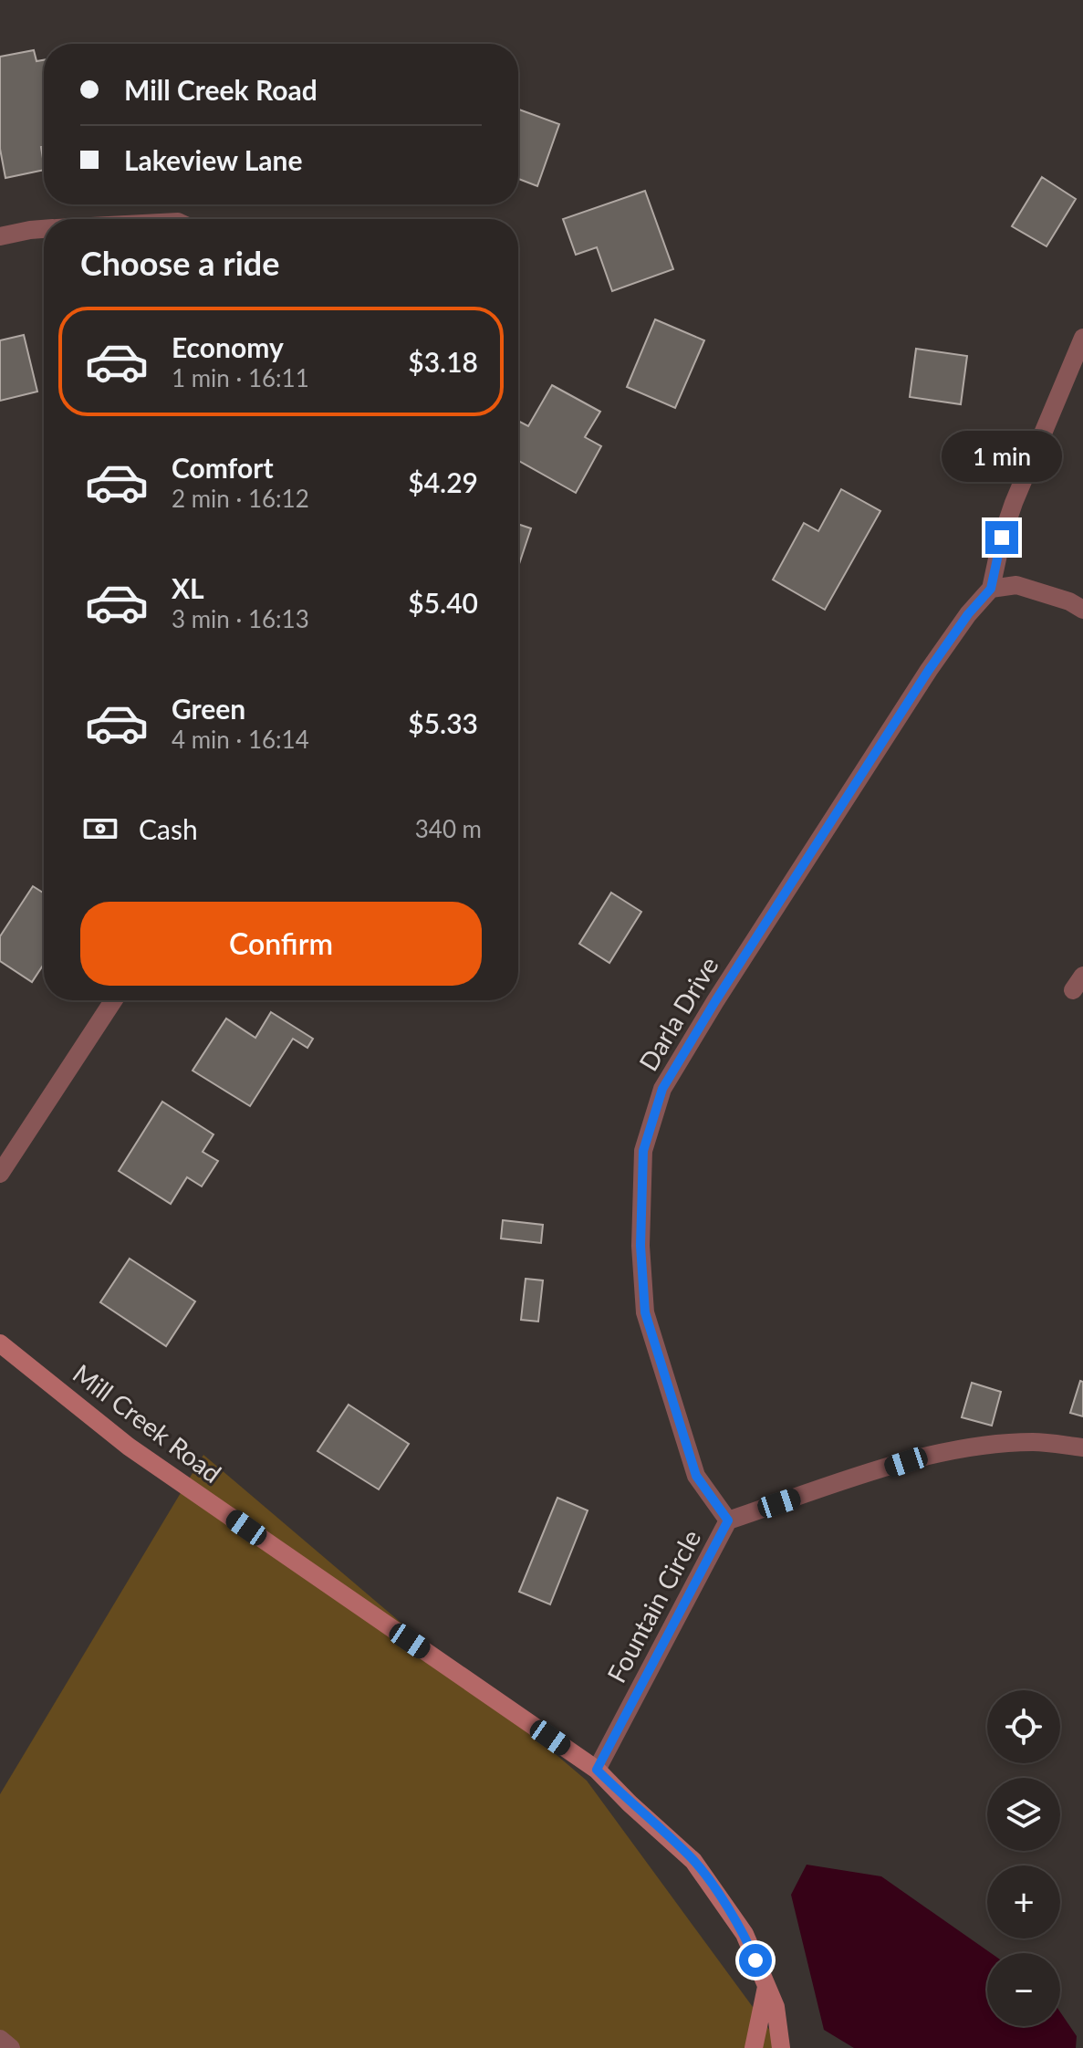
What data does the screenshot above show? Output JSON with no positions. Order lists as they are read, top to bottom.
{
  "streets": {
    "street": ["Darla Drive", "Mill Creek Road", "Fountain Circle"]
  },
  "crossings": [
    ["Darla Drive", "Fountain Circle"],
    ["Mill Creek Road", "Fountain Circle"]
  ],
  "page": {
    "banner": ["Mill Creek Road", "Lakeview Lane"],
    "heading": "Choose a ride",
    "list": [
      {
        "name": "Economy",
        "note": "1 min · 16:11",
        "value": "$3.18"
      },
      {
        "name": "Comfort",
        "note": "2 min · 16:12",
        "value": "$4.29"
      },
      {
        "name": "XL",
        "note": "3 min · 16:13",
        "value": "$5.40"
      },
      {
        "name": "Green",
        "note": "4 min · 16:14",
        "value": "$5.33"
      }
    ],
    "bubble": "1 min",
    "pay": ["Cash", "340 m"],
    "buttons": "Confirm",
    "map_buttons": ["+", "−"]
  }
}
